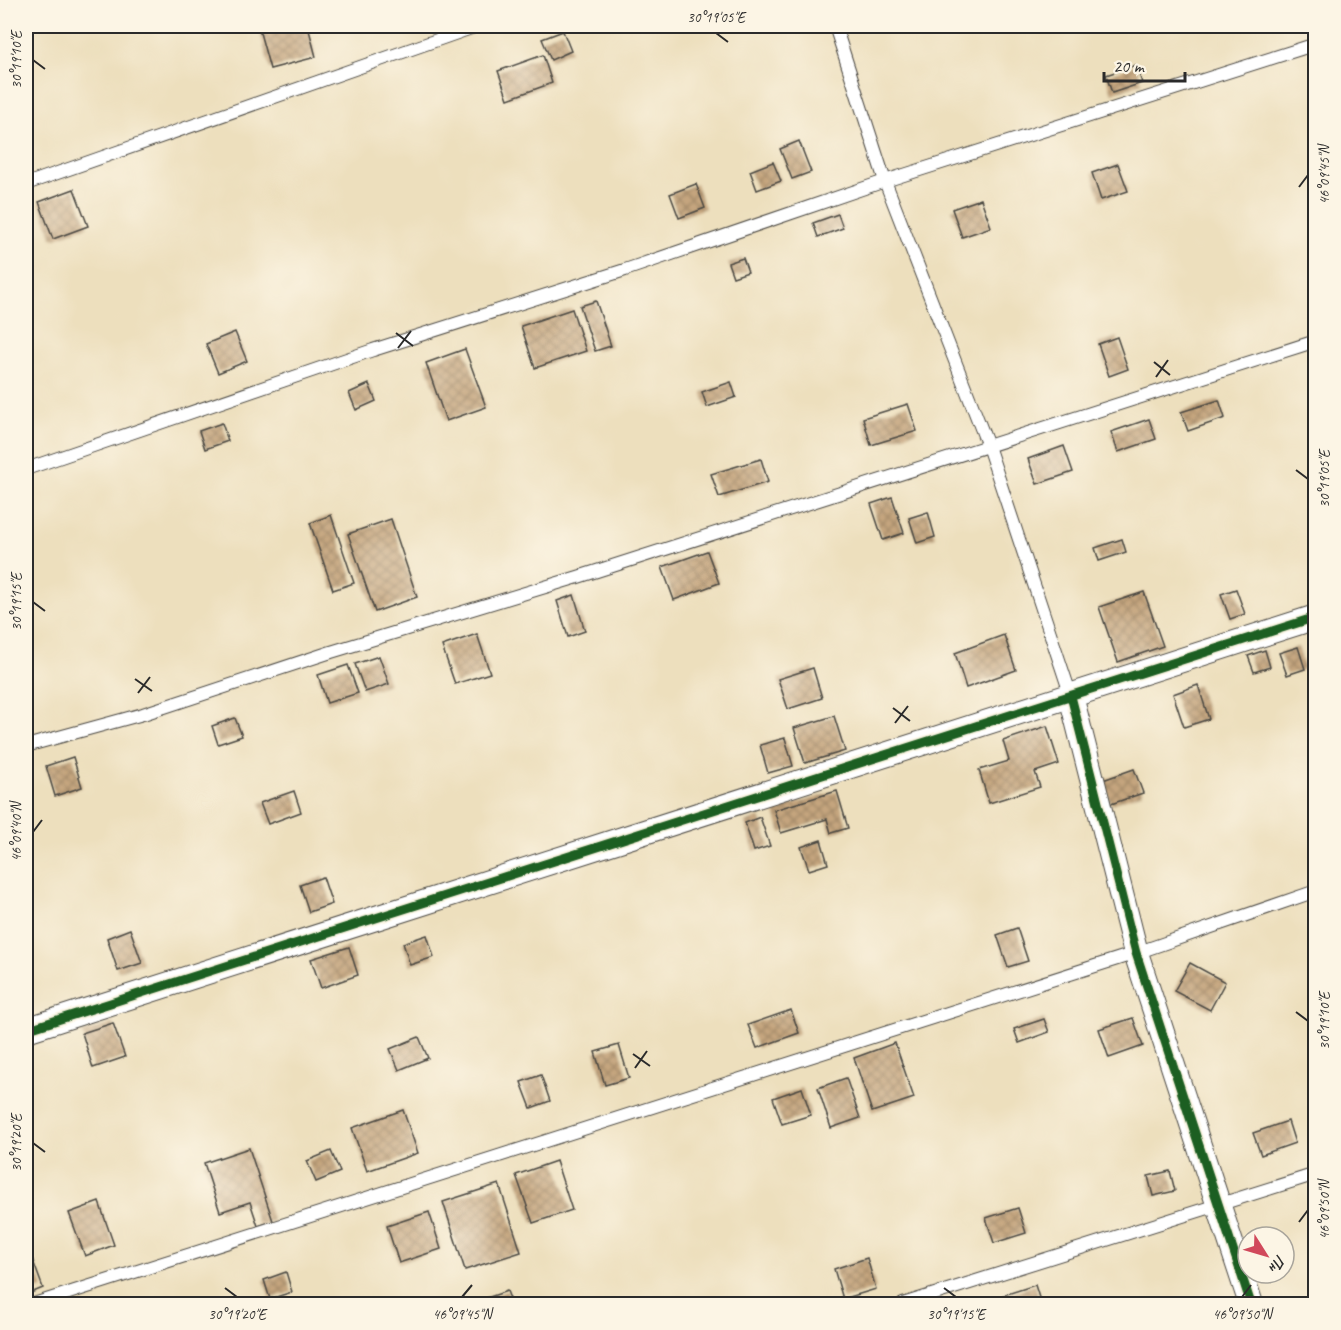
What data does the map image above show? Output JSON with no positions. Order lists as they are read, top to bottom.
{
  "scale_bar": "20 m",
  "north": "bottom right",
  "coordinates": [
    "30°19'05\"E",
    "30°19'10\"E",
    "46°09'45\"N",
    "30°19'15\"E",
    "46°09'40\"N",
    "30°19'20\"E",
    "46°09'50\"N"
  ]
}
